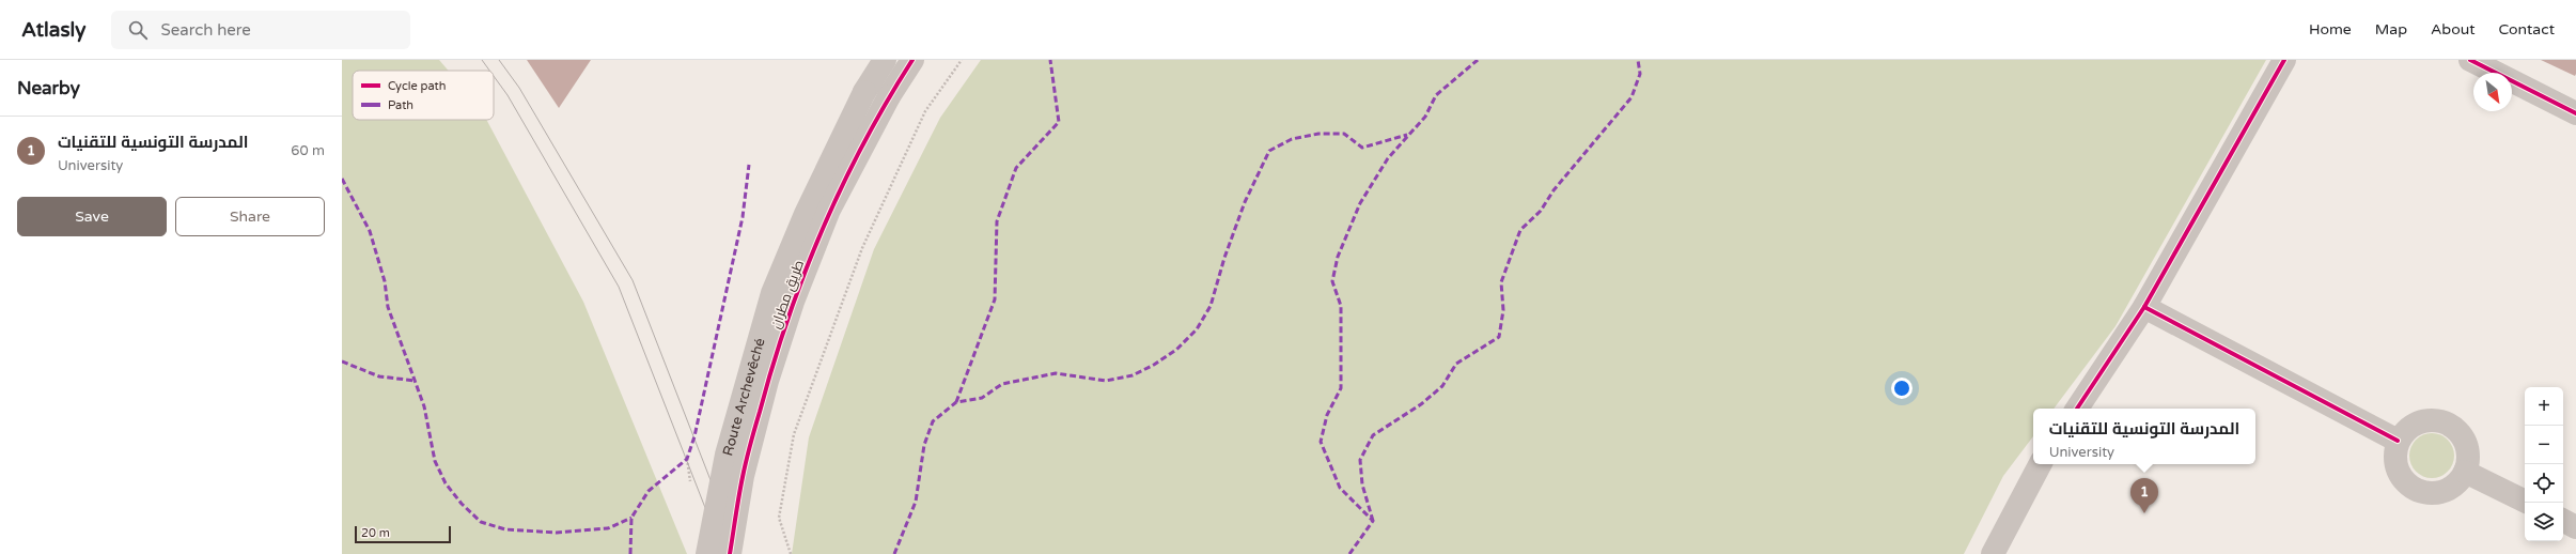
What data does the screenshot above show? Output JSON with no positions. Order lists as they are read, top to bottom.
{
  "streets": {
    "street": ["طريق مطران", "Route Archevêché"]
  },
  "legend": ["Cycle path", "Path"],
  "scale_bar": "20 m",
  "north": "bottom right",
  "page": {
    "header": "Atlasly",
    "search": "Search here",
    "nav": [
      "Home",
      "Map",
      "About",
      "Contact"
    ],
    "heading": "Nearby",
    "list": [
      {
        "mark": "1",
        "name": "المدرسة التونسية للتقنيات",
        "note": "University",
        "value": "60 m"
      }
    ],
    "buttons": ["Save", "Share"],
    "map_buttons": ["+", "−"],
    "popup": ["المدرسة التونسية للتقنيات", "University"],
    "pins": "1",
    "scale": "20 m"
  }
}
